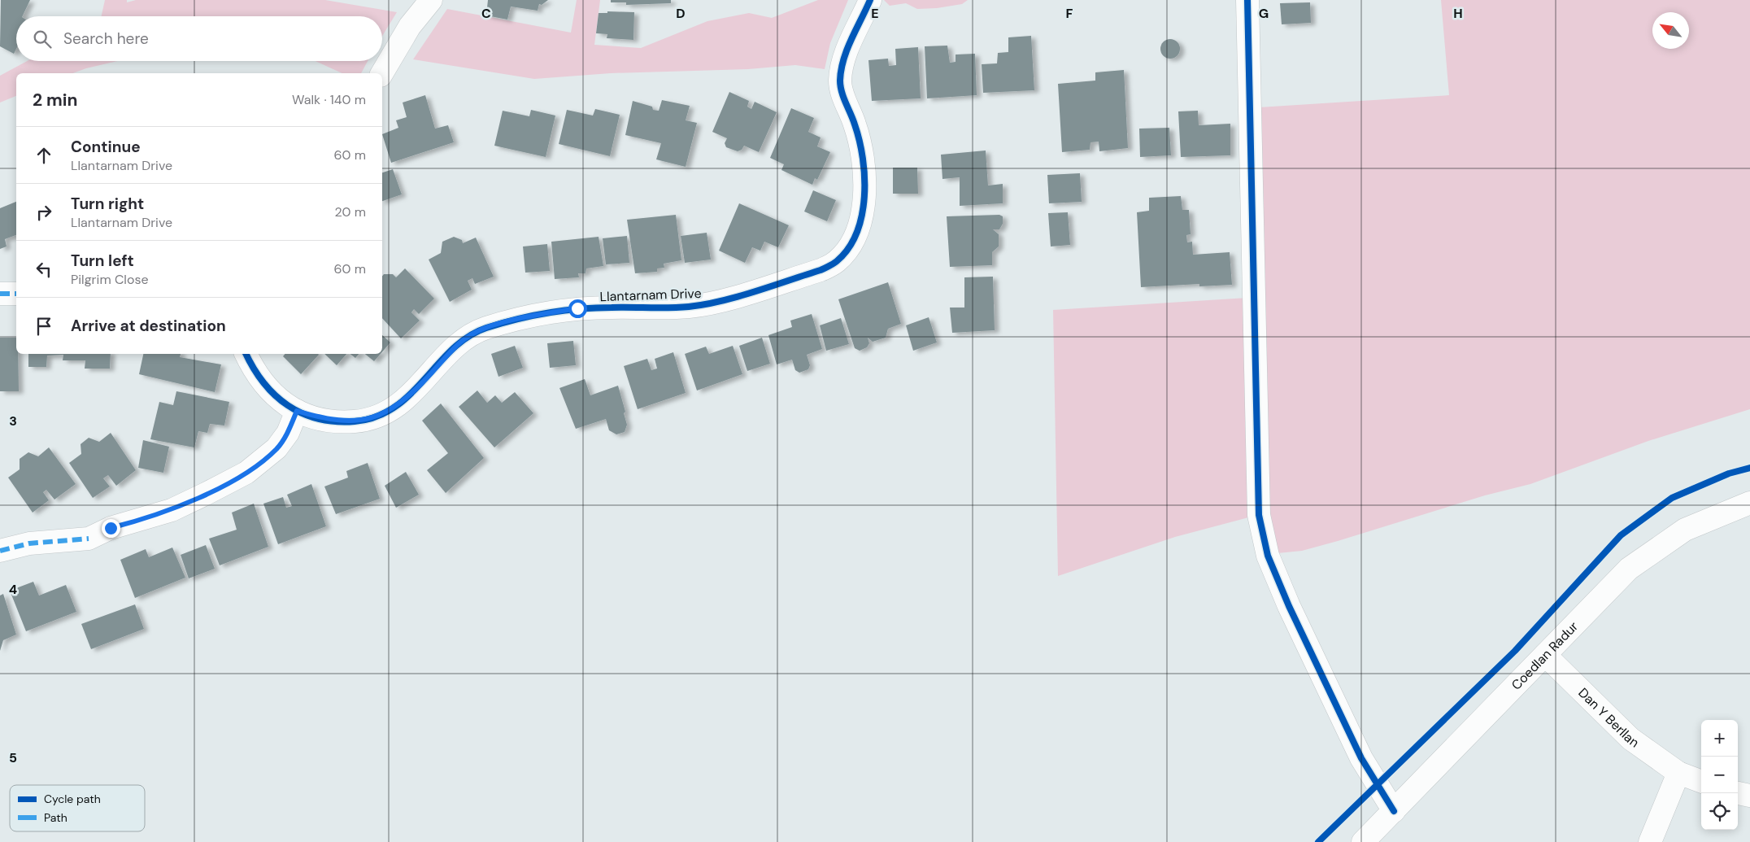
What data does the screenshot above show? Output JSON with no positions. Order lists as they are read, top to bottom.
{
  "streets": {
    "street": ["Llantarnam Drive", "Coedlan Radur", "Dan Y Berllan"]
  },
  "crossings": [
    ["Coedlan Radur", "Dan Y Berllan"]
  ],
  "legend": ["Cycle path", "Path"],
  "north": "top left",
  "page": {
    "search": "Search here",
    "heading": ["2 min", "Walk · 140 m"],
    "list": [
      ["Continue", "Llantarnam Drive", "60 m"],
      ["Turn right", "Llantarnam Drive", "20 m"],
      ["Turn left", "Pilgrim Close", "60 m"],
      "Arrive at destination"
    ],
    "map_buttons": ["+", "−"]
  },
  "grid": {
    "columns": [
      "C",
      "D",
      "E",
      "F",
      "G",
      "H"
    ],
    "rows": ["3", "4", "5"]
  }
}
